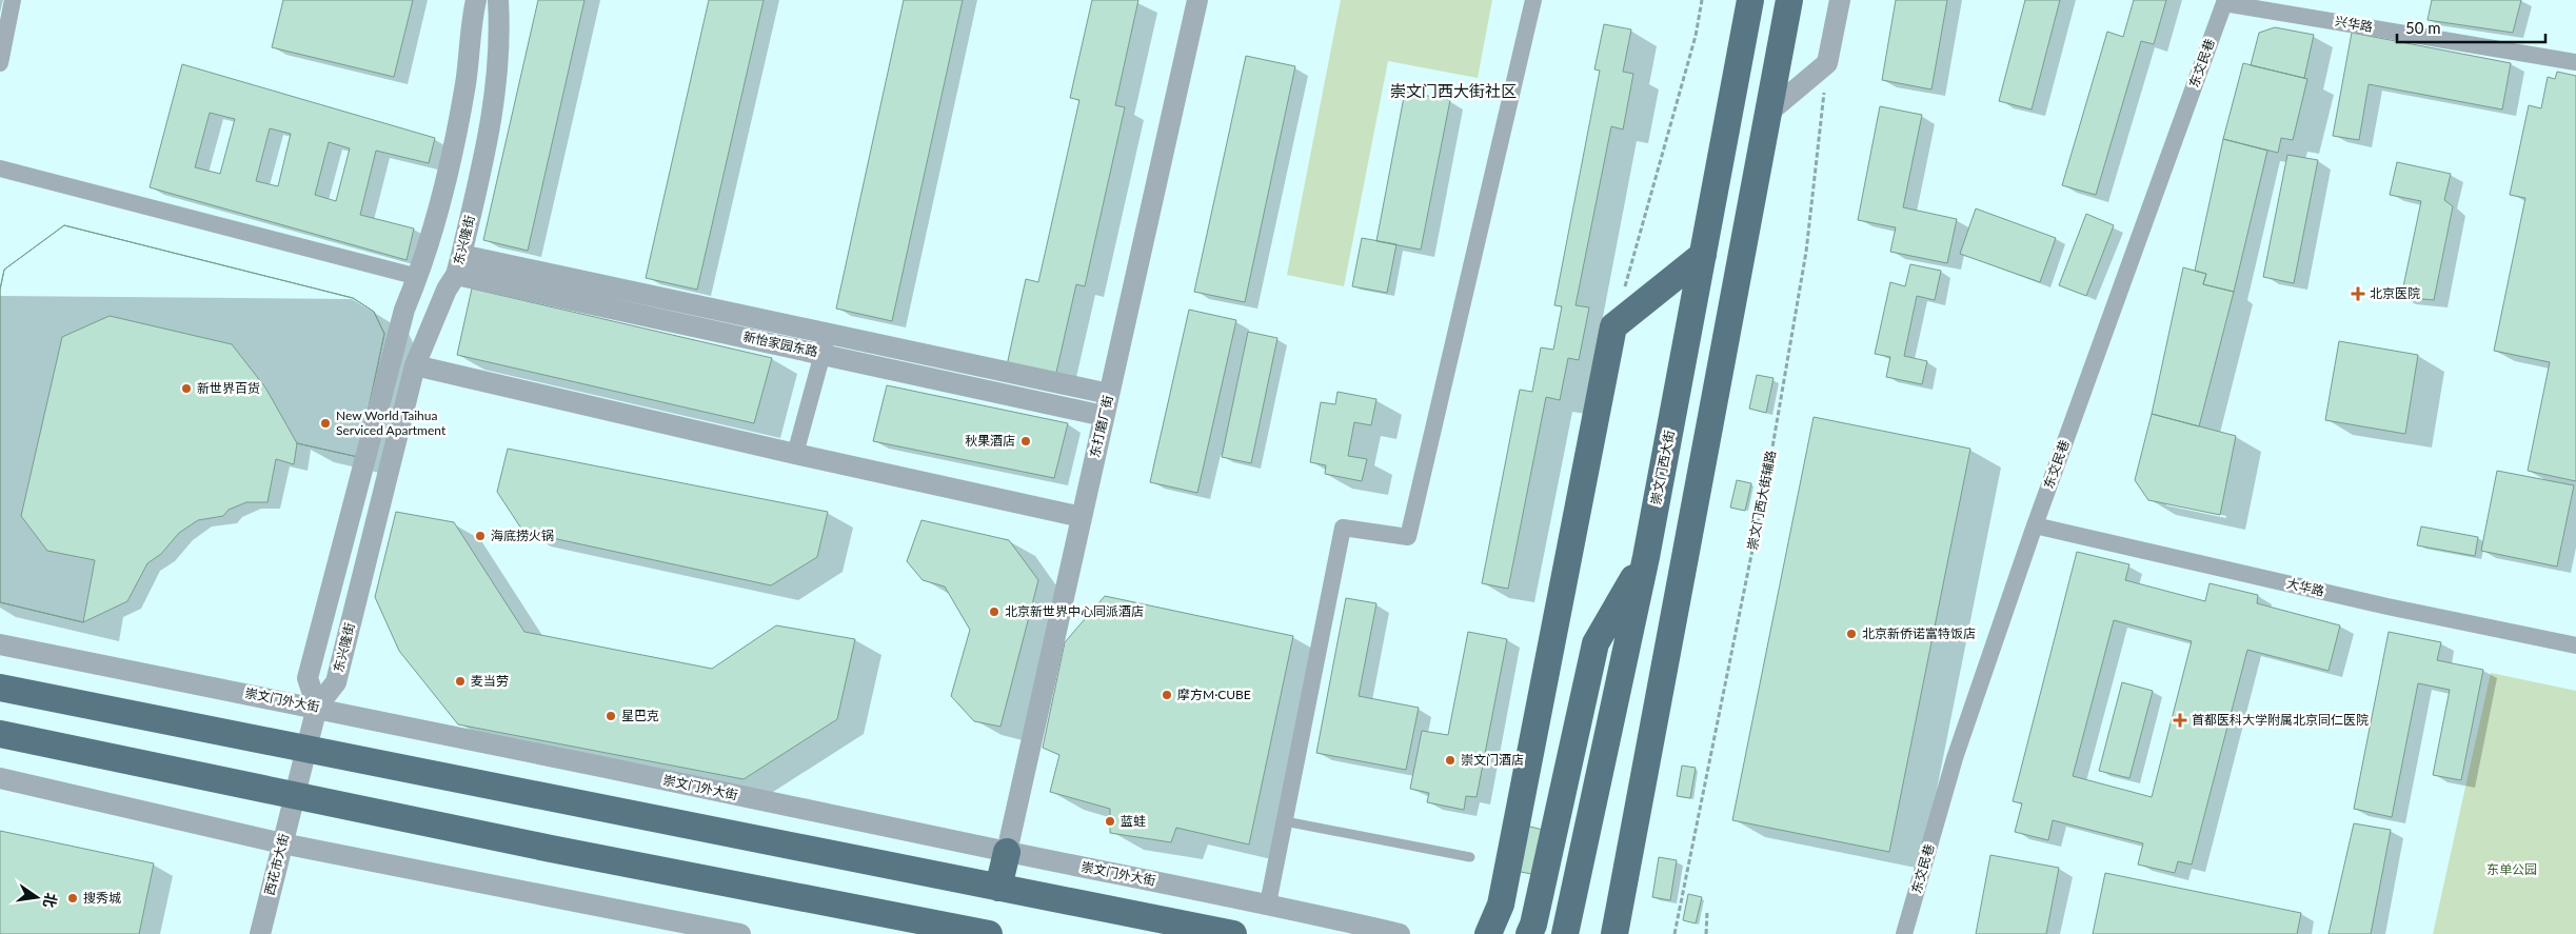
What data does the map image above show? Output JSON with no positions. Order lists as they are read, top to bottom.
{
  "streets": {
    "main road": ["崇文门西大街"],
    "street": [
      "兴华路",
      "东交民巷",
      "东兴隆街",
      "新怡家园东路",
      "东打磨厂街",
      "大华路",
      "崇文门外大街",
      "西花市大街"
    ],
    "path": ["崇文门西大街辅路"]
  },
  "crossings": [
    ["兴华路", "东交民巷"],
    ["东交民巷", "大华路"],
    ["东兴隆街", "新怡家园东路"],
    ["东兴隆街", "崇文门外大街"],
    ["东兴隆街", "西花市大街"],
    ["新怡家园东路", "东打磨厂街"],
    ["东打磨厂街", "崇文门外大街"],
    ["崇文门外大街", "西花市大街"]
  ],
  "districts": ["崇文门西大街社区"],
  "parks": ["东单公园"],
  "places": {
    "health": ["北京医院", "首都医科大学附属北京同仁医院"],
    "other": [
      "新世界百货",
      "New World Taihua Serviced Apartment",
      "秋果酒店",
      "海底捞火锅",
      "北京新世界中心同派酒店",
      "北京新侨诺富特饭店",
      "麦当劳",
      "摩方M·CUBE",
      "星巴克",
      "崇文门酒店",
      "蓝蛙",
      "搜秀城"
    ]
  },
  "scale_bar": "50 m",
  "north": "right"
}
